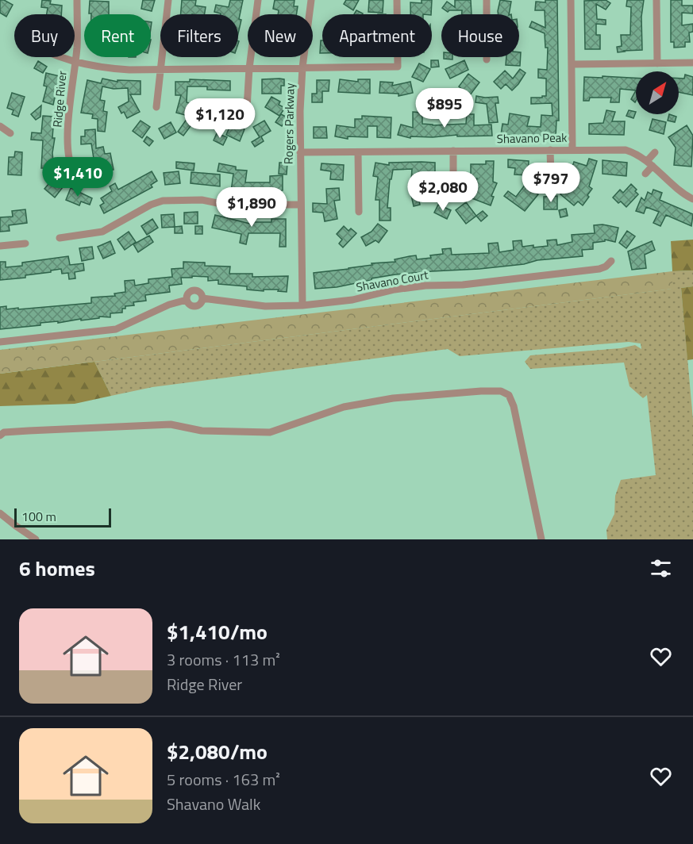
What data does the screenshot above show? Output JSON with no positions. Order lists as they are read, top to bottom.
{
  "streets": {
    "street": [
      "Ridge River",
      "Rogers Parkway",
      "Shavano Peak",
      "Shavano Court"
    ]
  },
  "crossings": [
    ["Rogers Parkway", "Shavano Peak"],
    ["Rogers Parkway", "Shavano Court"]
  ],
  "scale_bar": "100 m",
  "north": "top right",
  "page": {
    "chip": [
      "Buy",
      "Rent",
      "Filters",
      "New",
      "Apartment",
      "House"
    ],
    "price": [
      "$895",
      "$1,120",
      "$1,410",
      "$797",
      "$2,080",
      "$1,890"
    ],
    "scale": "100 m",
    "heading": "6 homes",
    "list": [
      {
        "name": "$1,410/mo",
        "note": "3 rooms · 113 m² · Ridge River"
      },
      {
        "name": "$2,080/mo",
        "note": "5 rooms · 163 m² · Shavano Walk"
      }
    ]
  }
}
